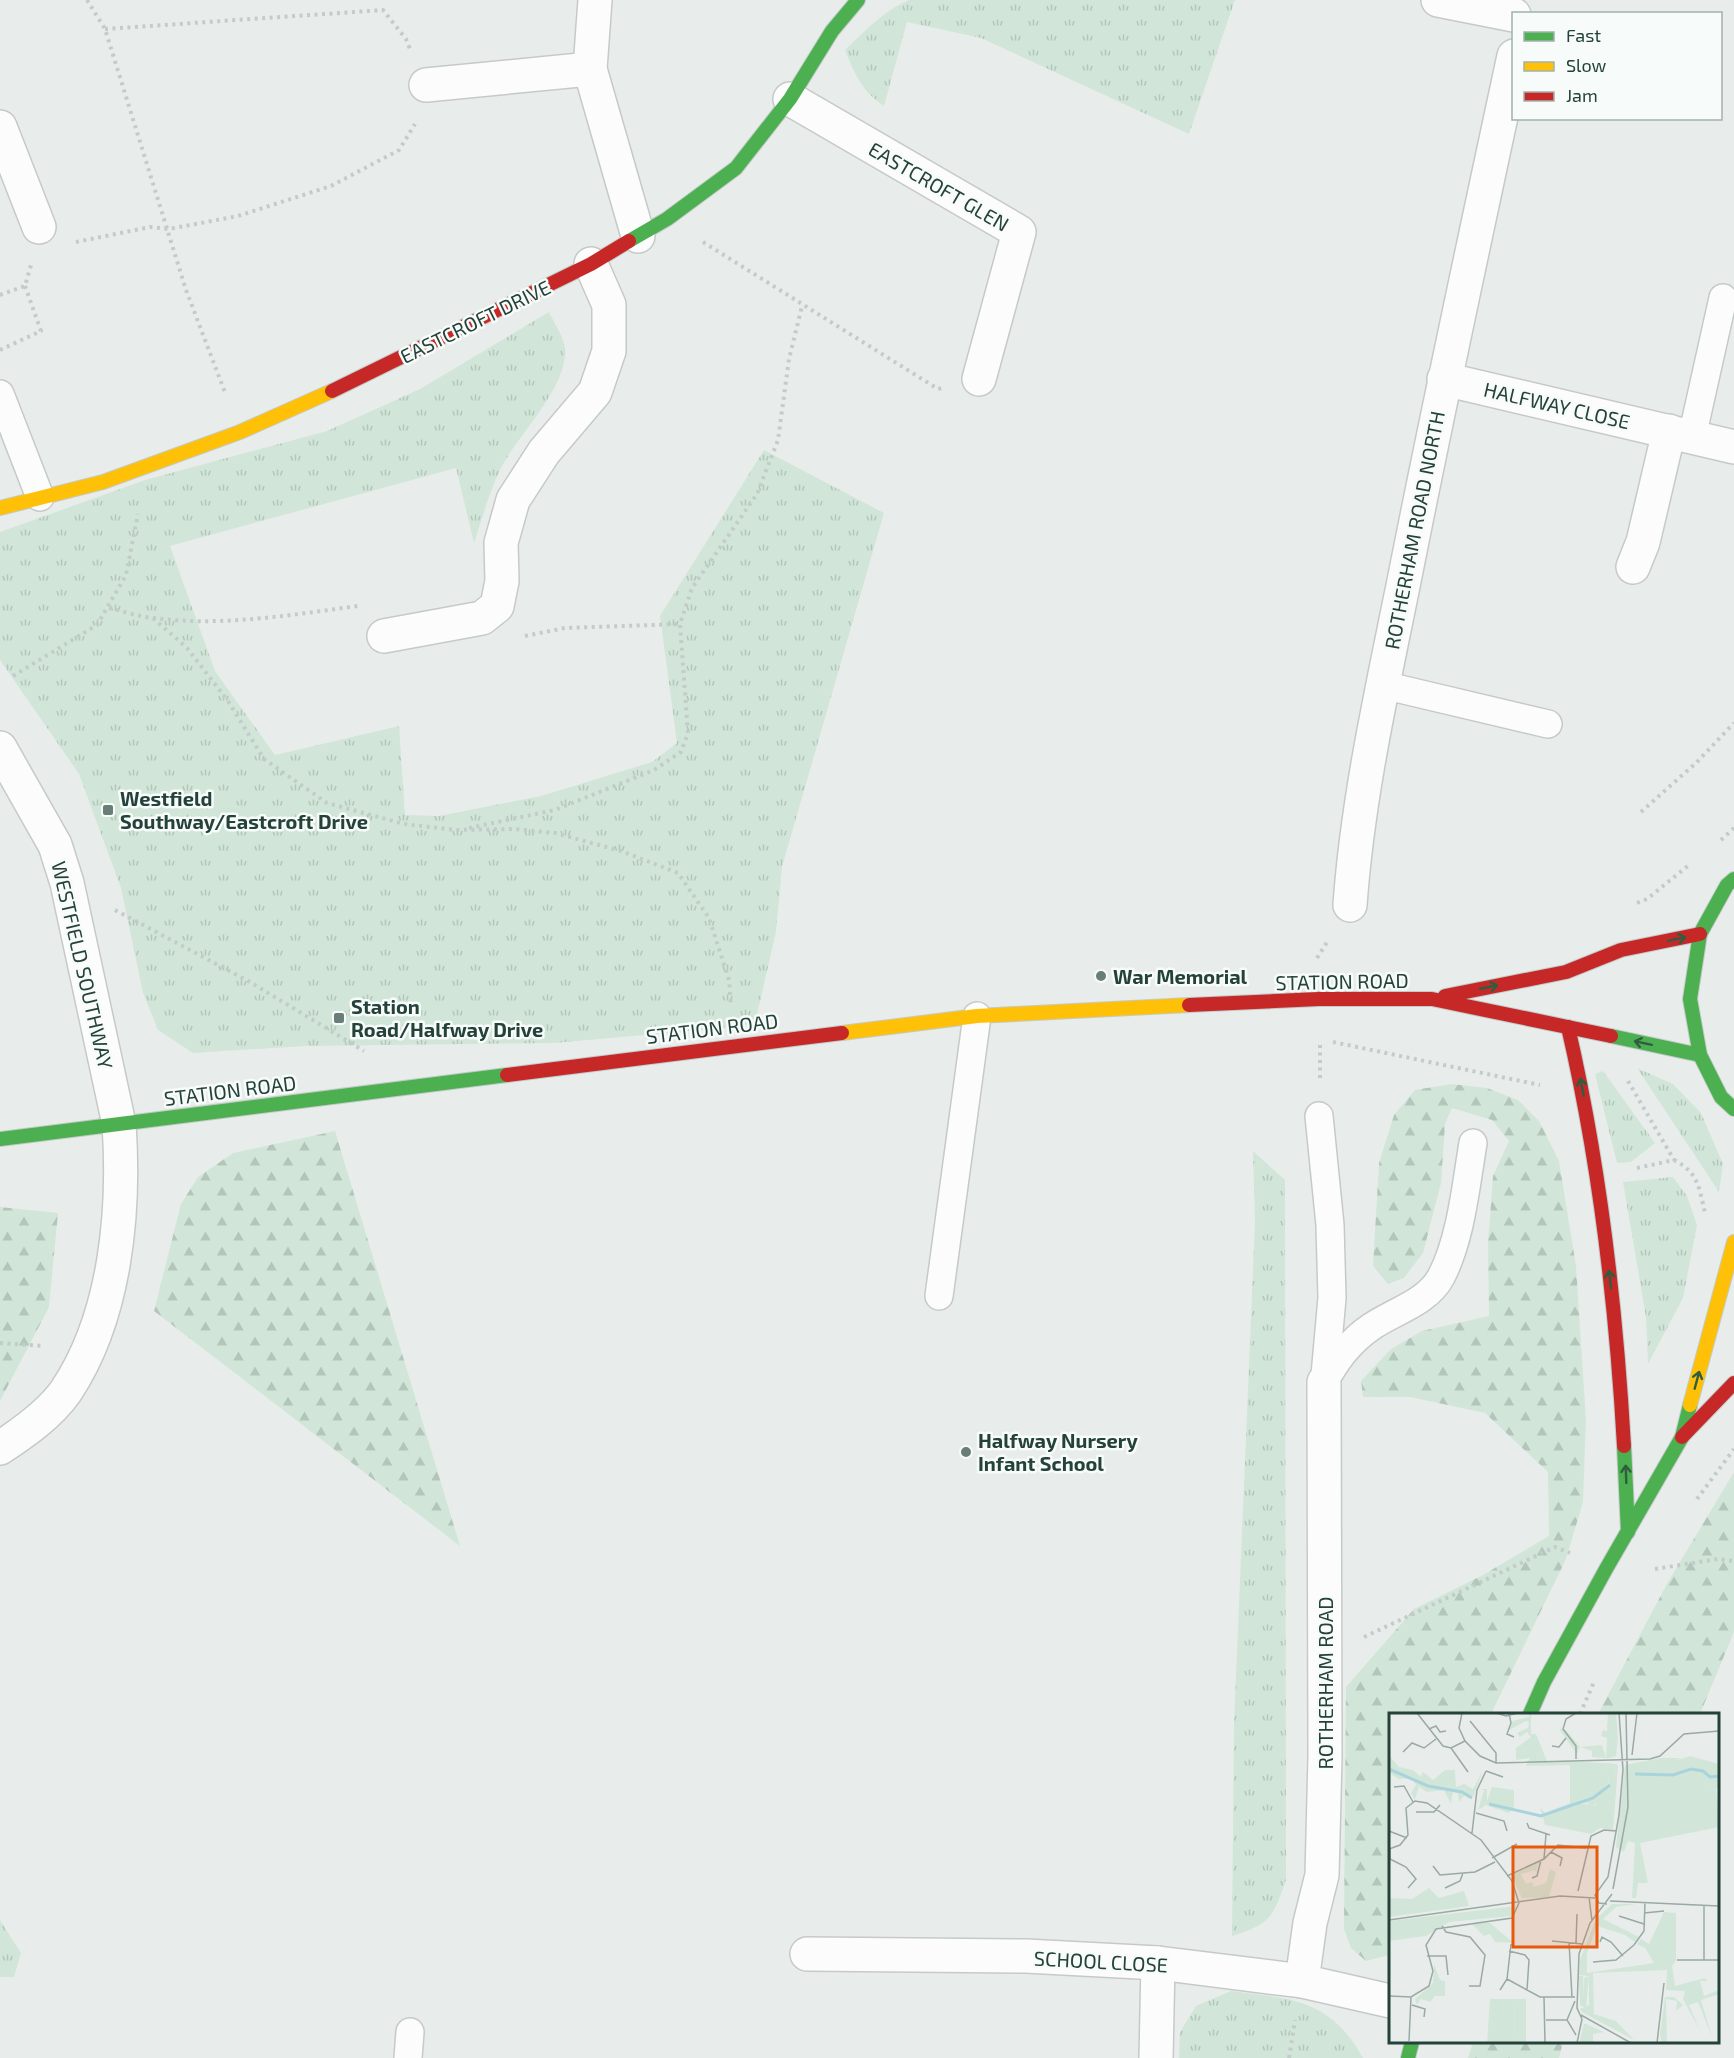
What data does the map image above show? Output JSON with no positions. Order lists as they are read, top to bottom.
{
  "streets": {
    "main road": ["EASTCROFT DRIVE", "STATION ROAD"],
    "street": [
      "EASTCROFT GLEN",
      "HALFWAY CLOSE",
      "ROTHERHAM ROAD NORTH",
      "WESTFIELD SOUTHWAY",
      "ROTHERHAM ROAD",
      "SCHOOL CLOSE"
    ]
  },
  "crossings": [
    ["EASTCROFT GLEN", "EASTCROFT DRIVE"],
    ["HALFWAY CLOSE", "ROTHERHAM ROAD NORTH"],
    ["WESTFIELD SOUTHWAY", "STATION ROAD"],
    ["ROTHERHAM ROAD", "SCHOOL CLOSE"]
  ],
  "places": {
    "transit": ["Westfield Southway/Eastcroft Drive", "Station Road/Halfway Drive"],
    "other": ["War Memorial", "Halfway Nursery Infant School"]
  },
  "legend": ["Fast", "Slow", "Jam"]
}
